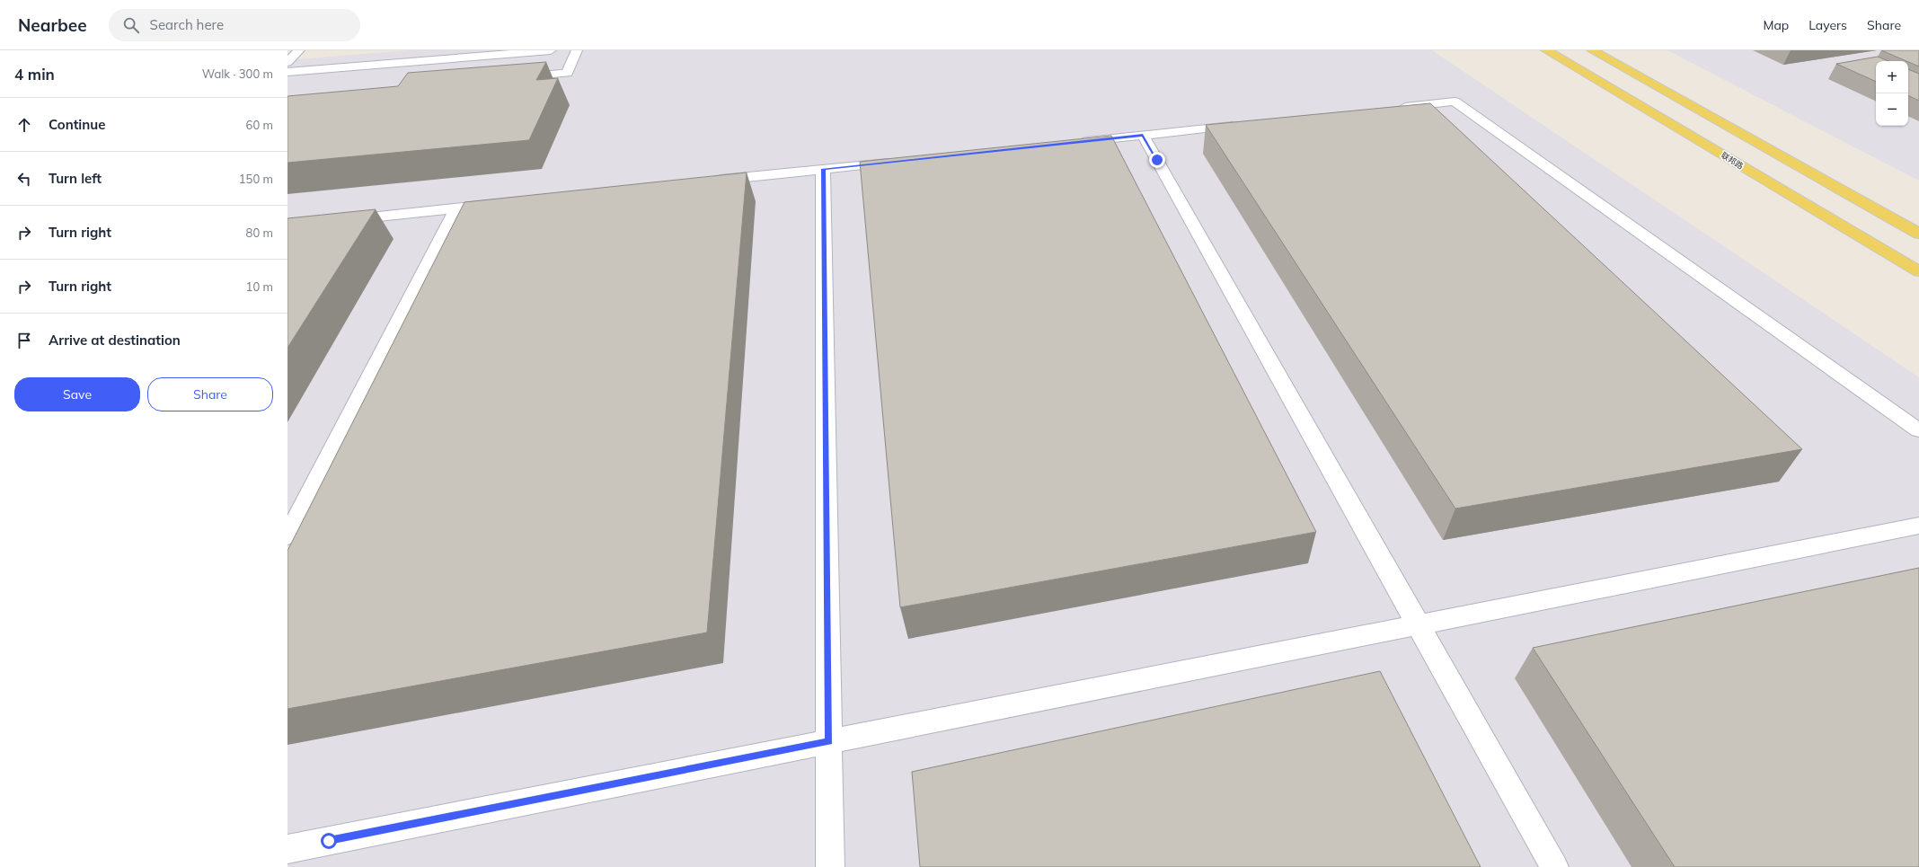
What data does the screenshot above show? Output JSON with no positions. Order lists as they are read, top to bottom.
{
  "streets": {
    "main road": ["联邦路"]
  },
  "page": {
    "header": "Nearbee",
    "search": "Search here",
    "nav": ["Map", "Layers", "Share"],
    "heading": ["4 min", "Walk · 300 m"],
    "map_buttons": ["+", "−"],
    "list": [
      ["Continue", "60 m"],
      ["Turn left", "150 m"],
      ["Turn right", "80 m"],
      ["Turn right", "10 m"],
      "Arrive at destination"
    ],
    "buttons": ["Save", "Share"]
  }
}
